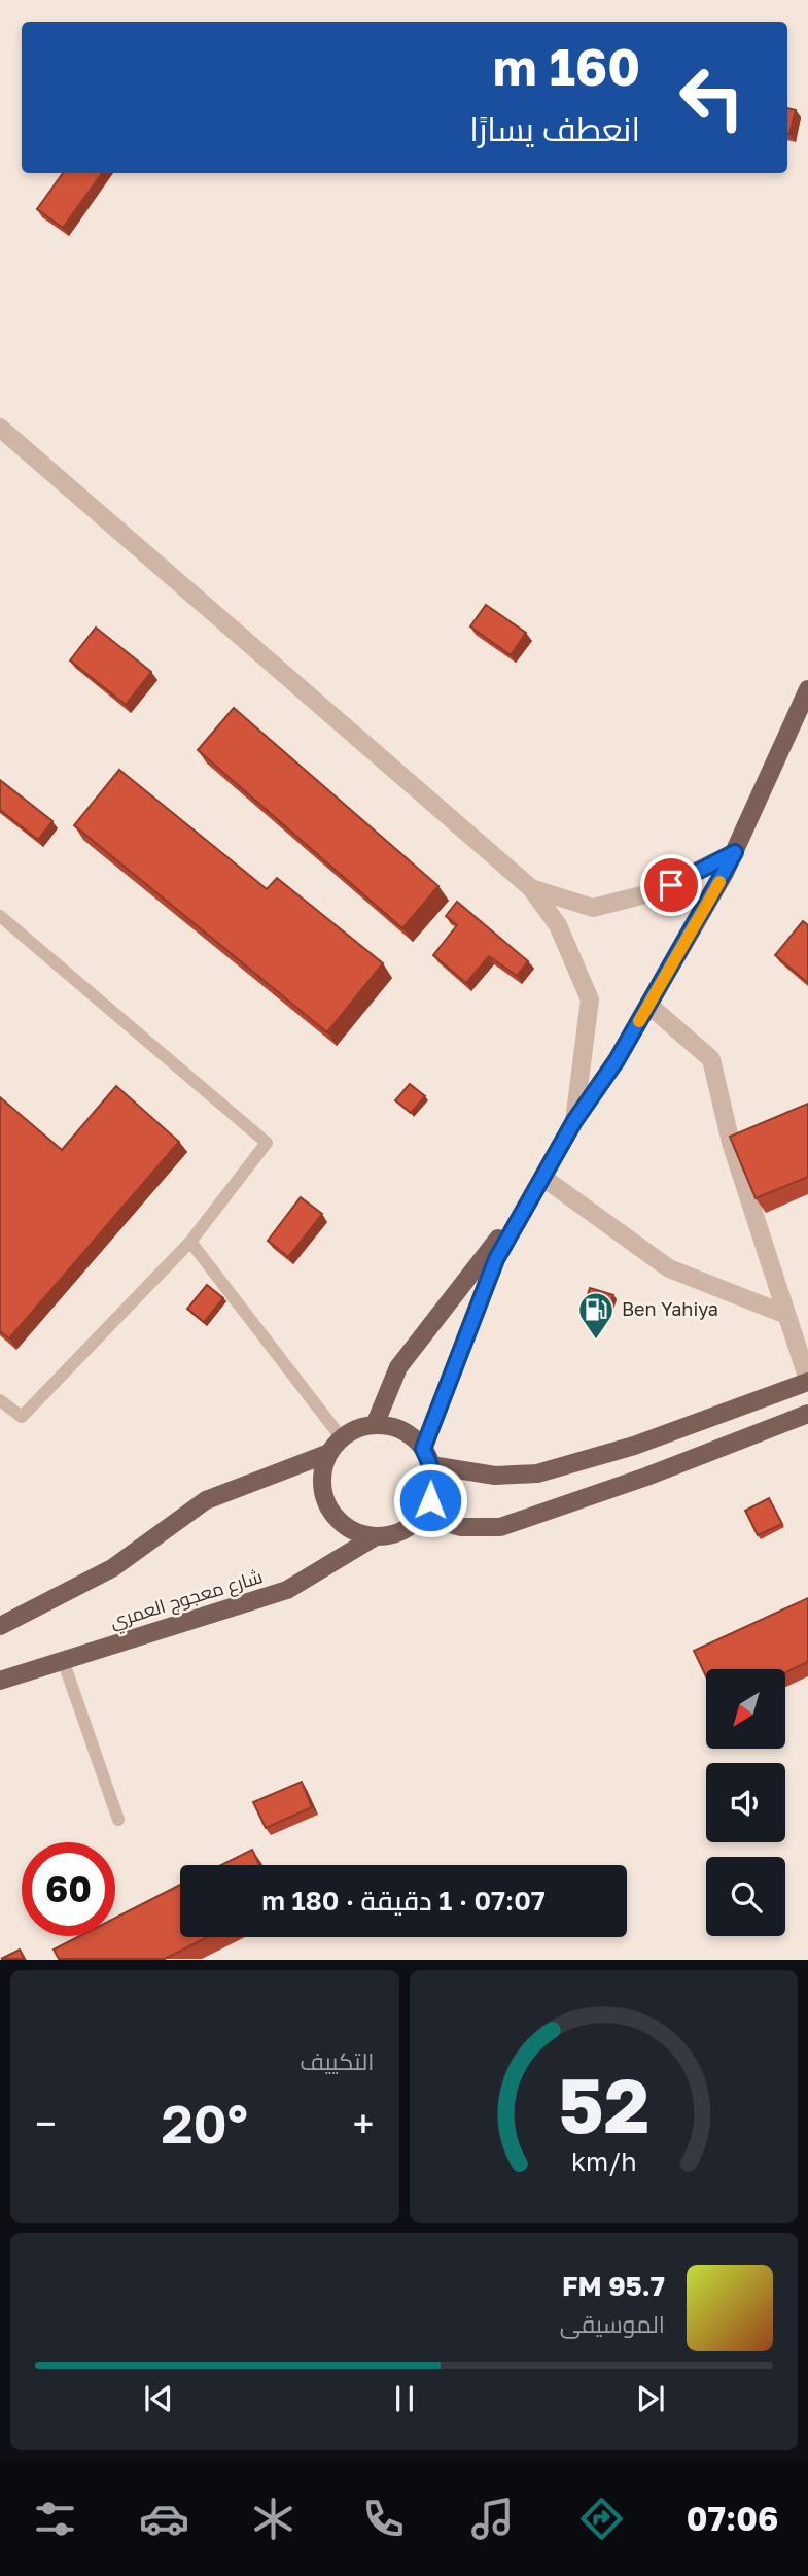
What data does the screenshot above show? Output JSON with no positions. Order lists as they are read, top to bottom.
{
  "streets": {
    "main road": ["شارع معجوج العمري"]
  },
  "places": {
    "fuel station": ["Ben Yahiya"]
  },
  "north": "bottom left",
  "page": {
    "turn": ["160 m", "انعطف يسارًا"],
    "limit": "60",
    "trip": "07:07 · 1 دقيقة · 180 m",
    "tile": "التكييف",
    "heat": ["−", "20°", "+"],
    "song": ["95.7 FM", "الموسيقى"],
    "tabs": "07:06",
    "gauge": ["52", "km/h"]
  }
}
